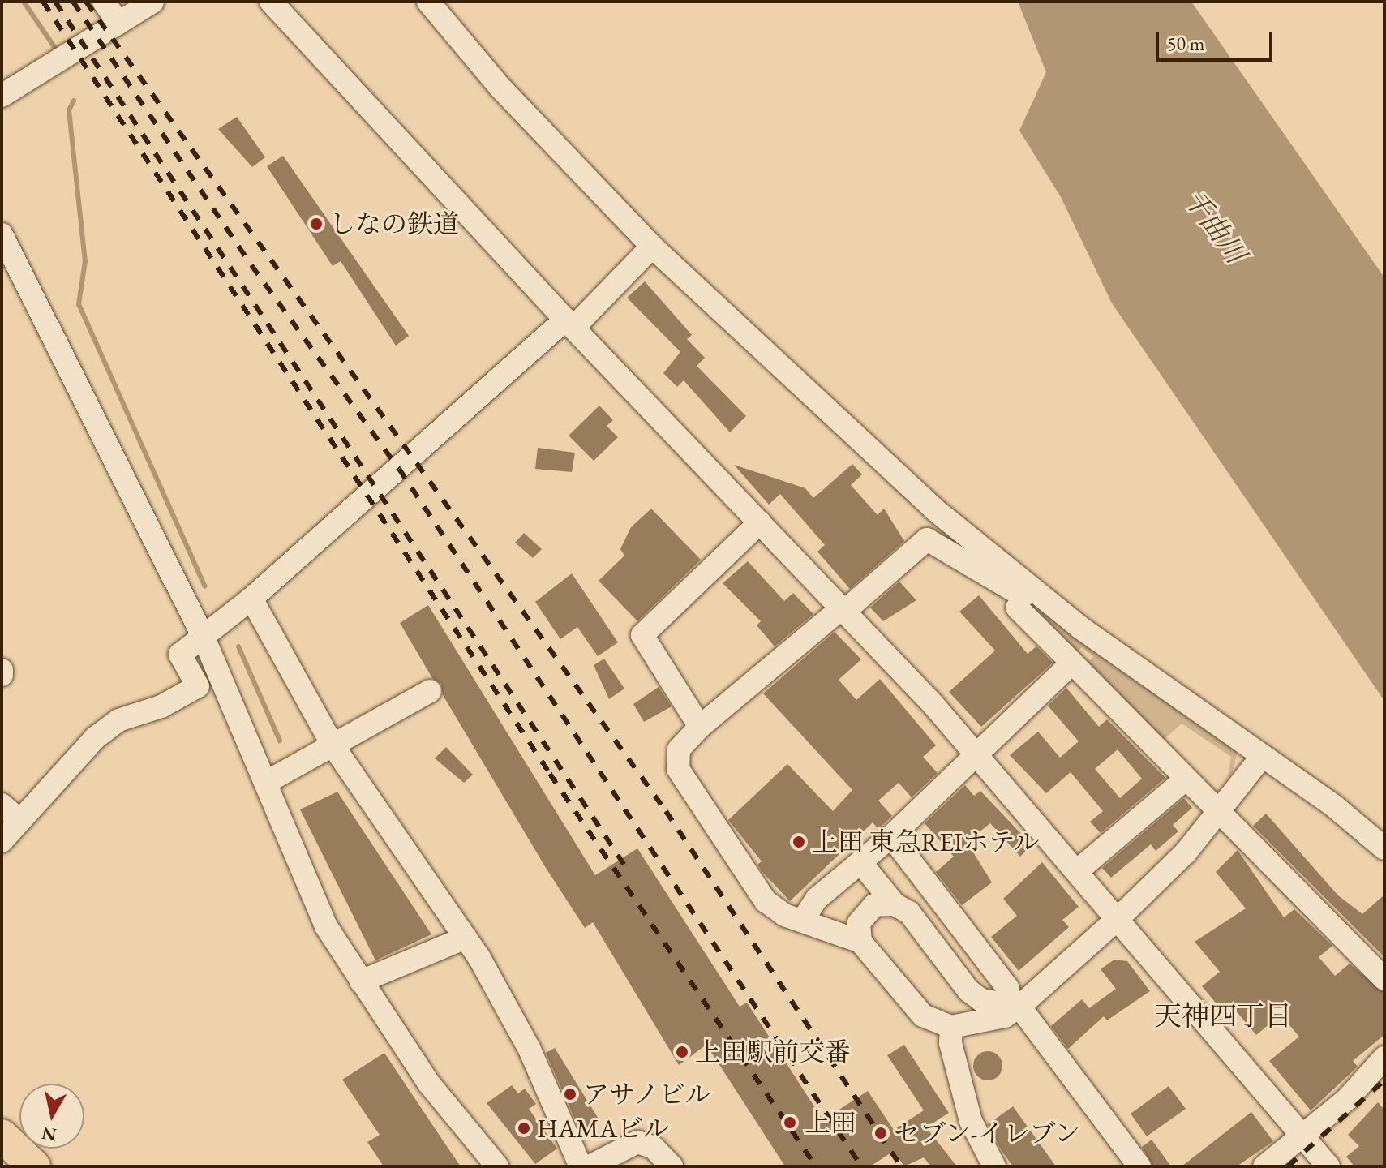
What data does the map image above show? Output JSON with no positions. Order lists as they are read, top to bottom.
{
  "districts": ["天神四丁目"],
  "water": ["千曲川"],
  "places": [
    "しなの鉄道",
    "上田 東急REIホテル",
    "上田駅前交番",
    "アサノビル",
    "上田",
    "HAMAビル",
    "セブン-イレブン"
  ],
  "scale_bar": "50 m",
  "north": "bottom"
}
